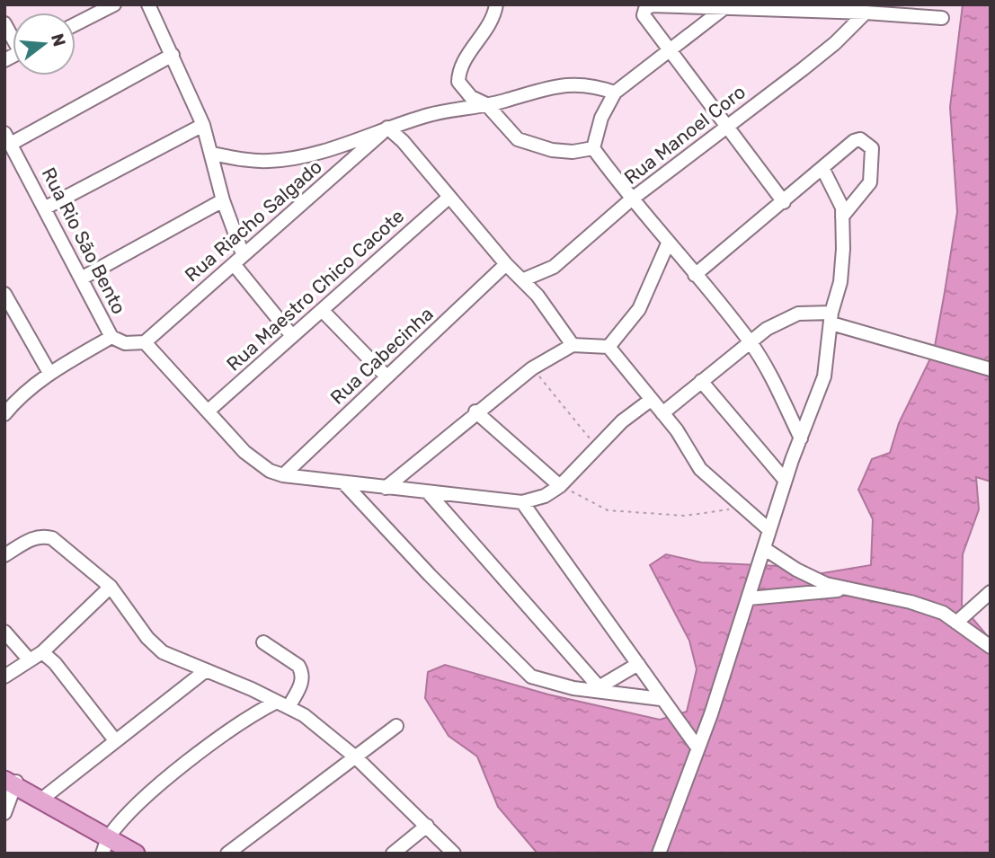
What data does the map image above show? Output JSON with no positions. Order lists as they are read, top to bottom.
{
  "streets": {
    "street": [
      "Rua Manoel Coro",
      "Rua Riacho Salgado",
      "Rua Rio São Bento",
      "Rua Maestro Chico Cacote",
      "Rua Cabecinha"
    ]
  },
  "crossings": [
    ["Rua Riacho Salgado", "Rua Rio São Bento"]
  ],
  "north": "right"
}
